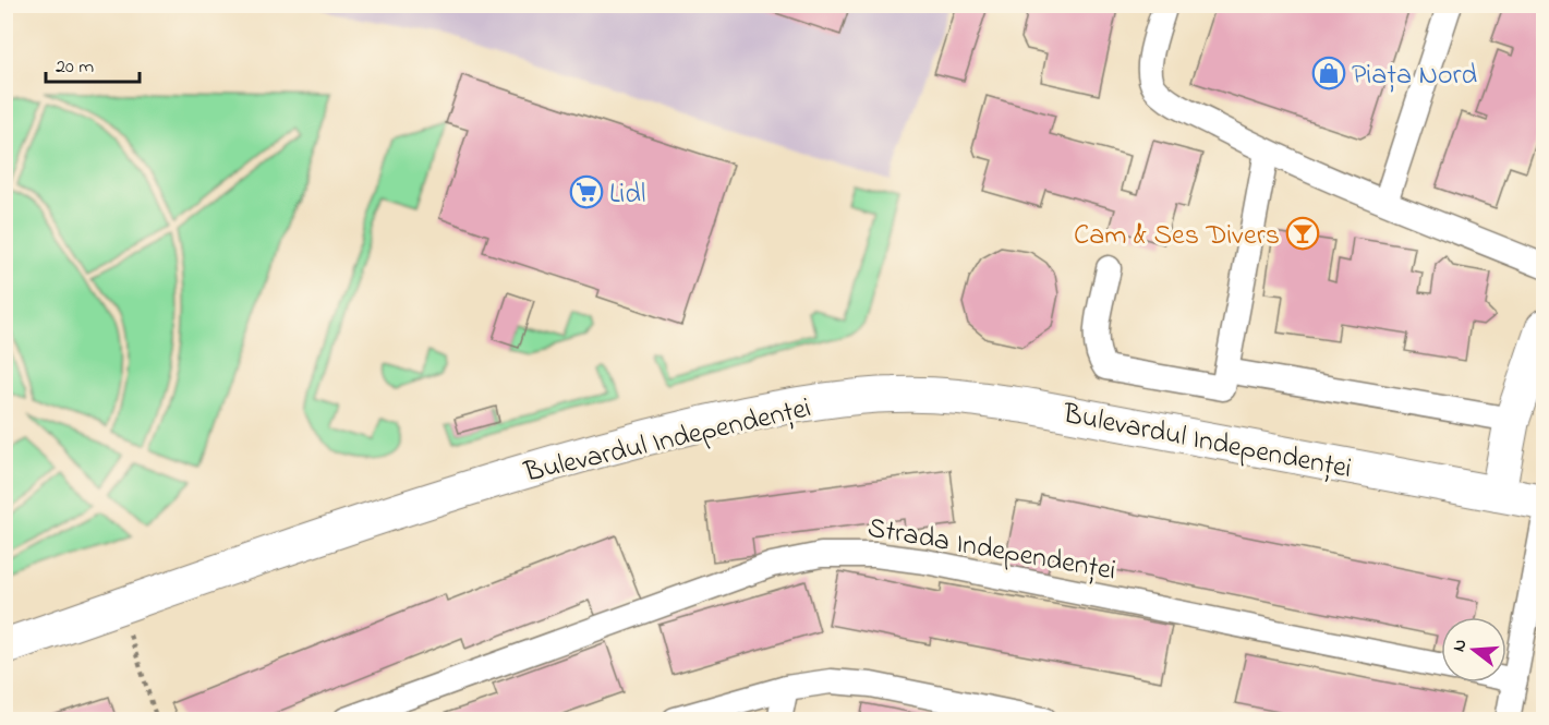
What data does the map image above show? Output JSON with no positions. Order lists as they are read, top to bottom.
{
  "streets": {
    "main road": ["Bulevardul Independenței"],
    "street": ["Strada Independenței"]
  },
  "places": {
    "shop": ["Piața Nord"],
    "supermarket": ["Lidl"],
    "bar": ["Cam & Ses Divers"]
  },
  "scale_bar": "20 m",
  "north": "left"
}
